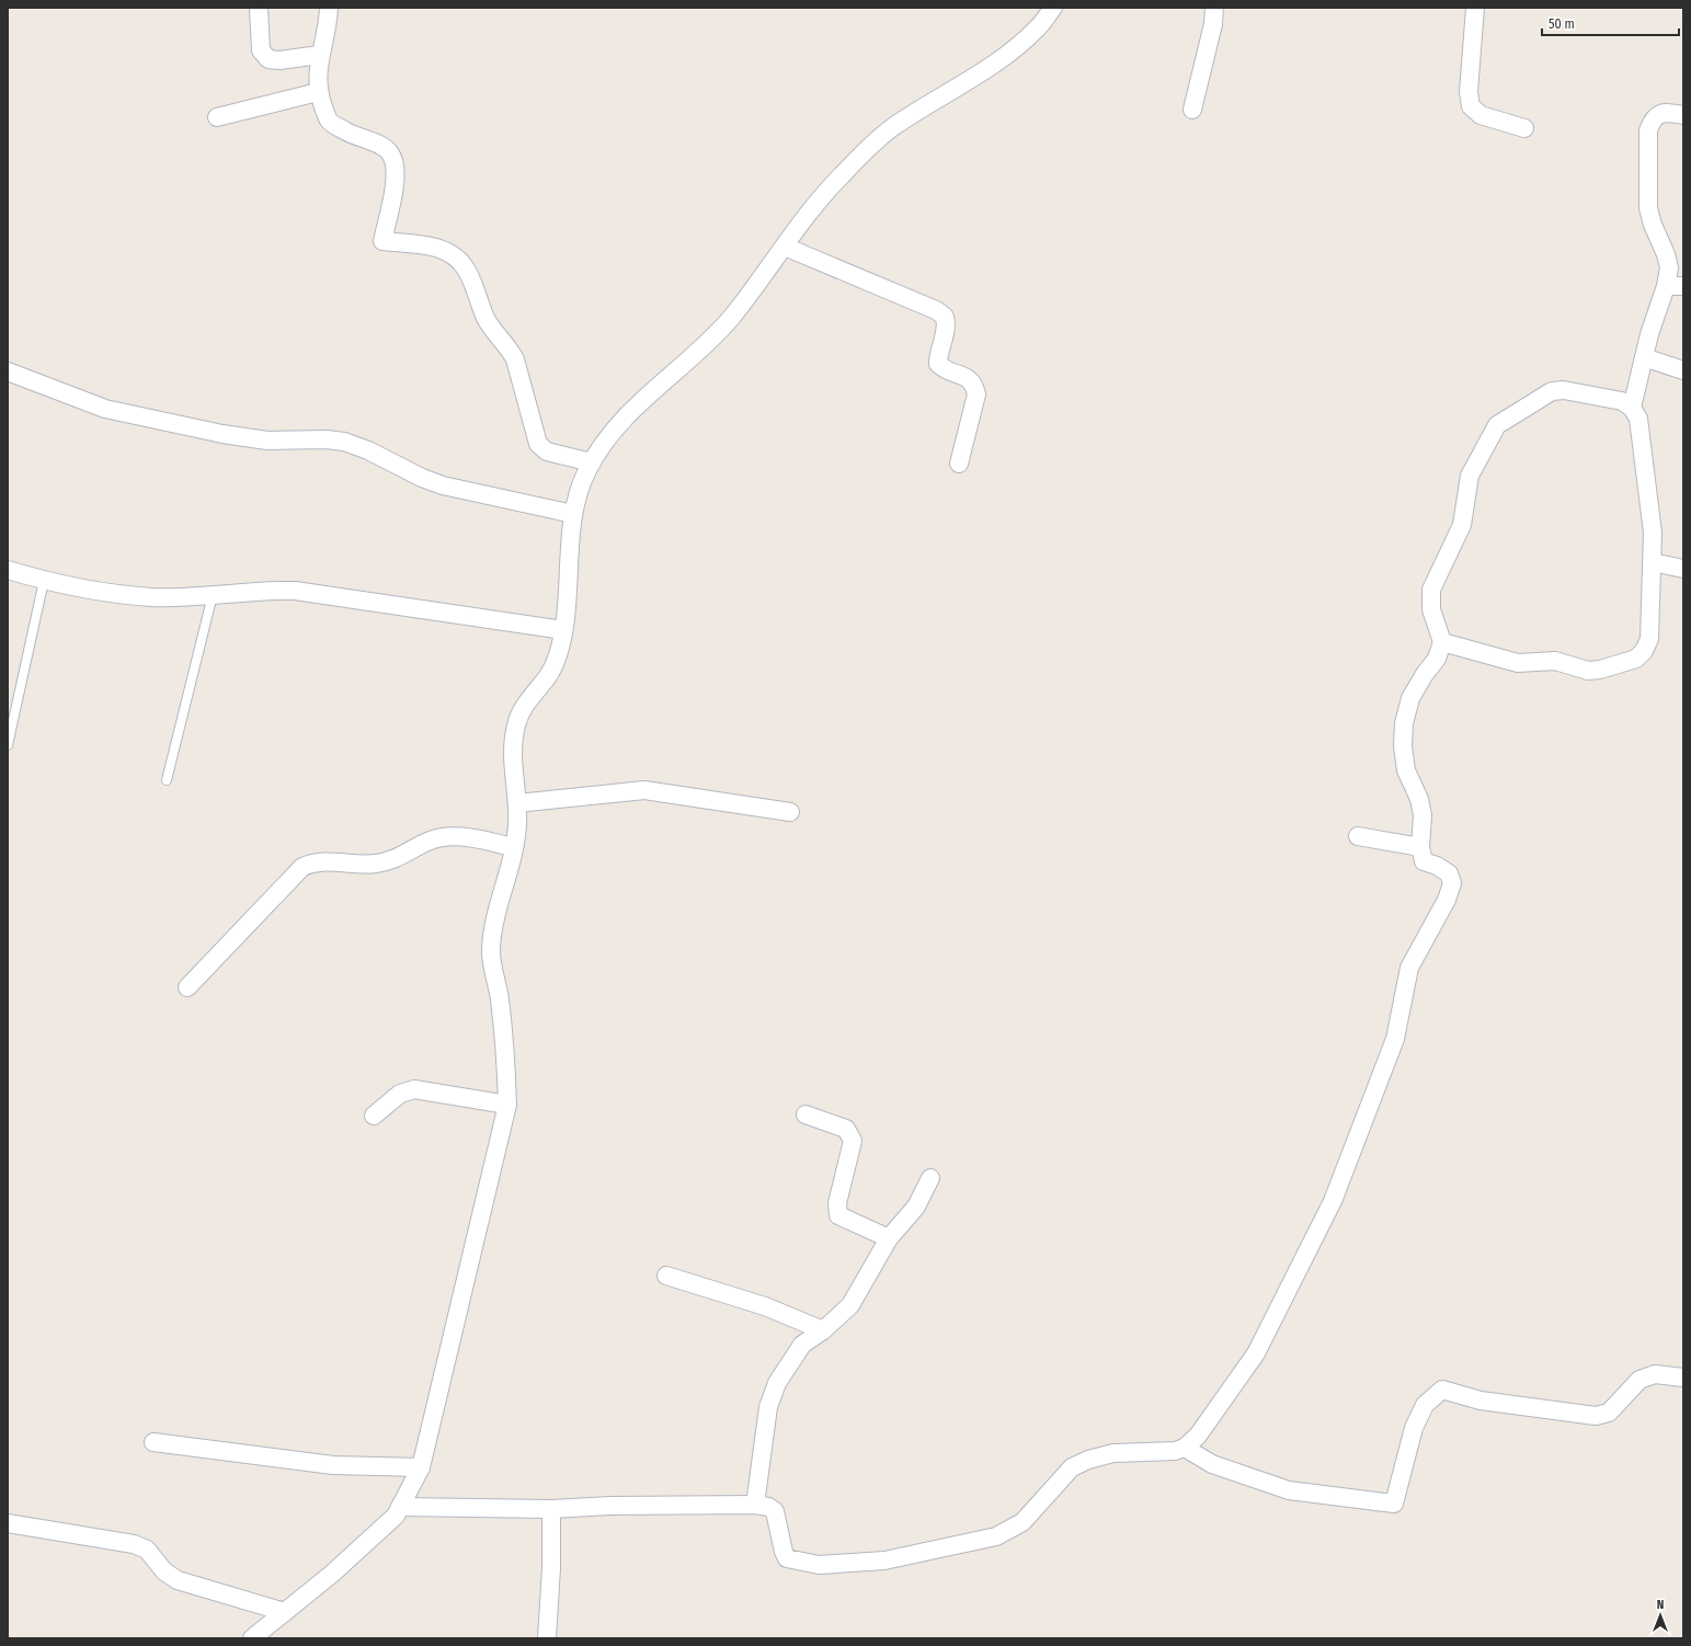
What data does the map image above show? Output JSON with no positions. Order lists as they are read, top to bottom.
{
  "scale_bar": "50 m",
  "north": "top"
}
